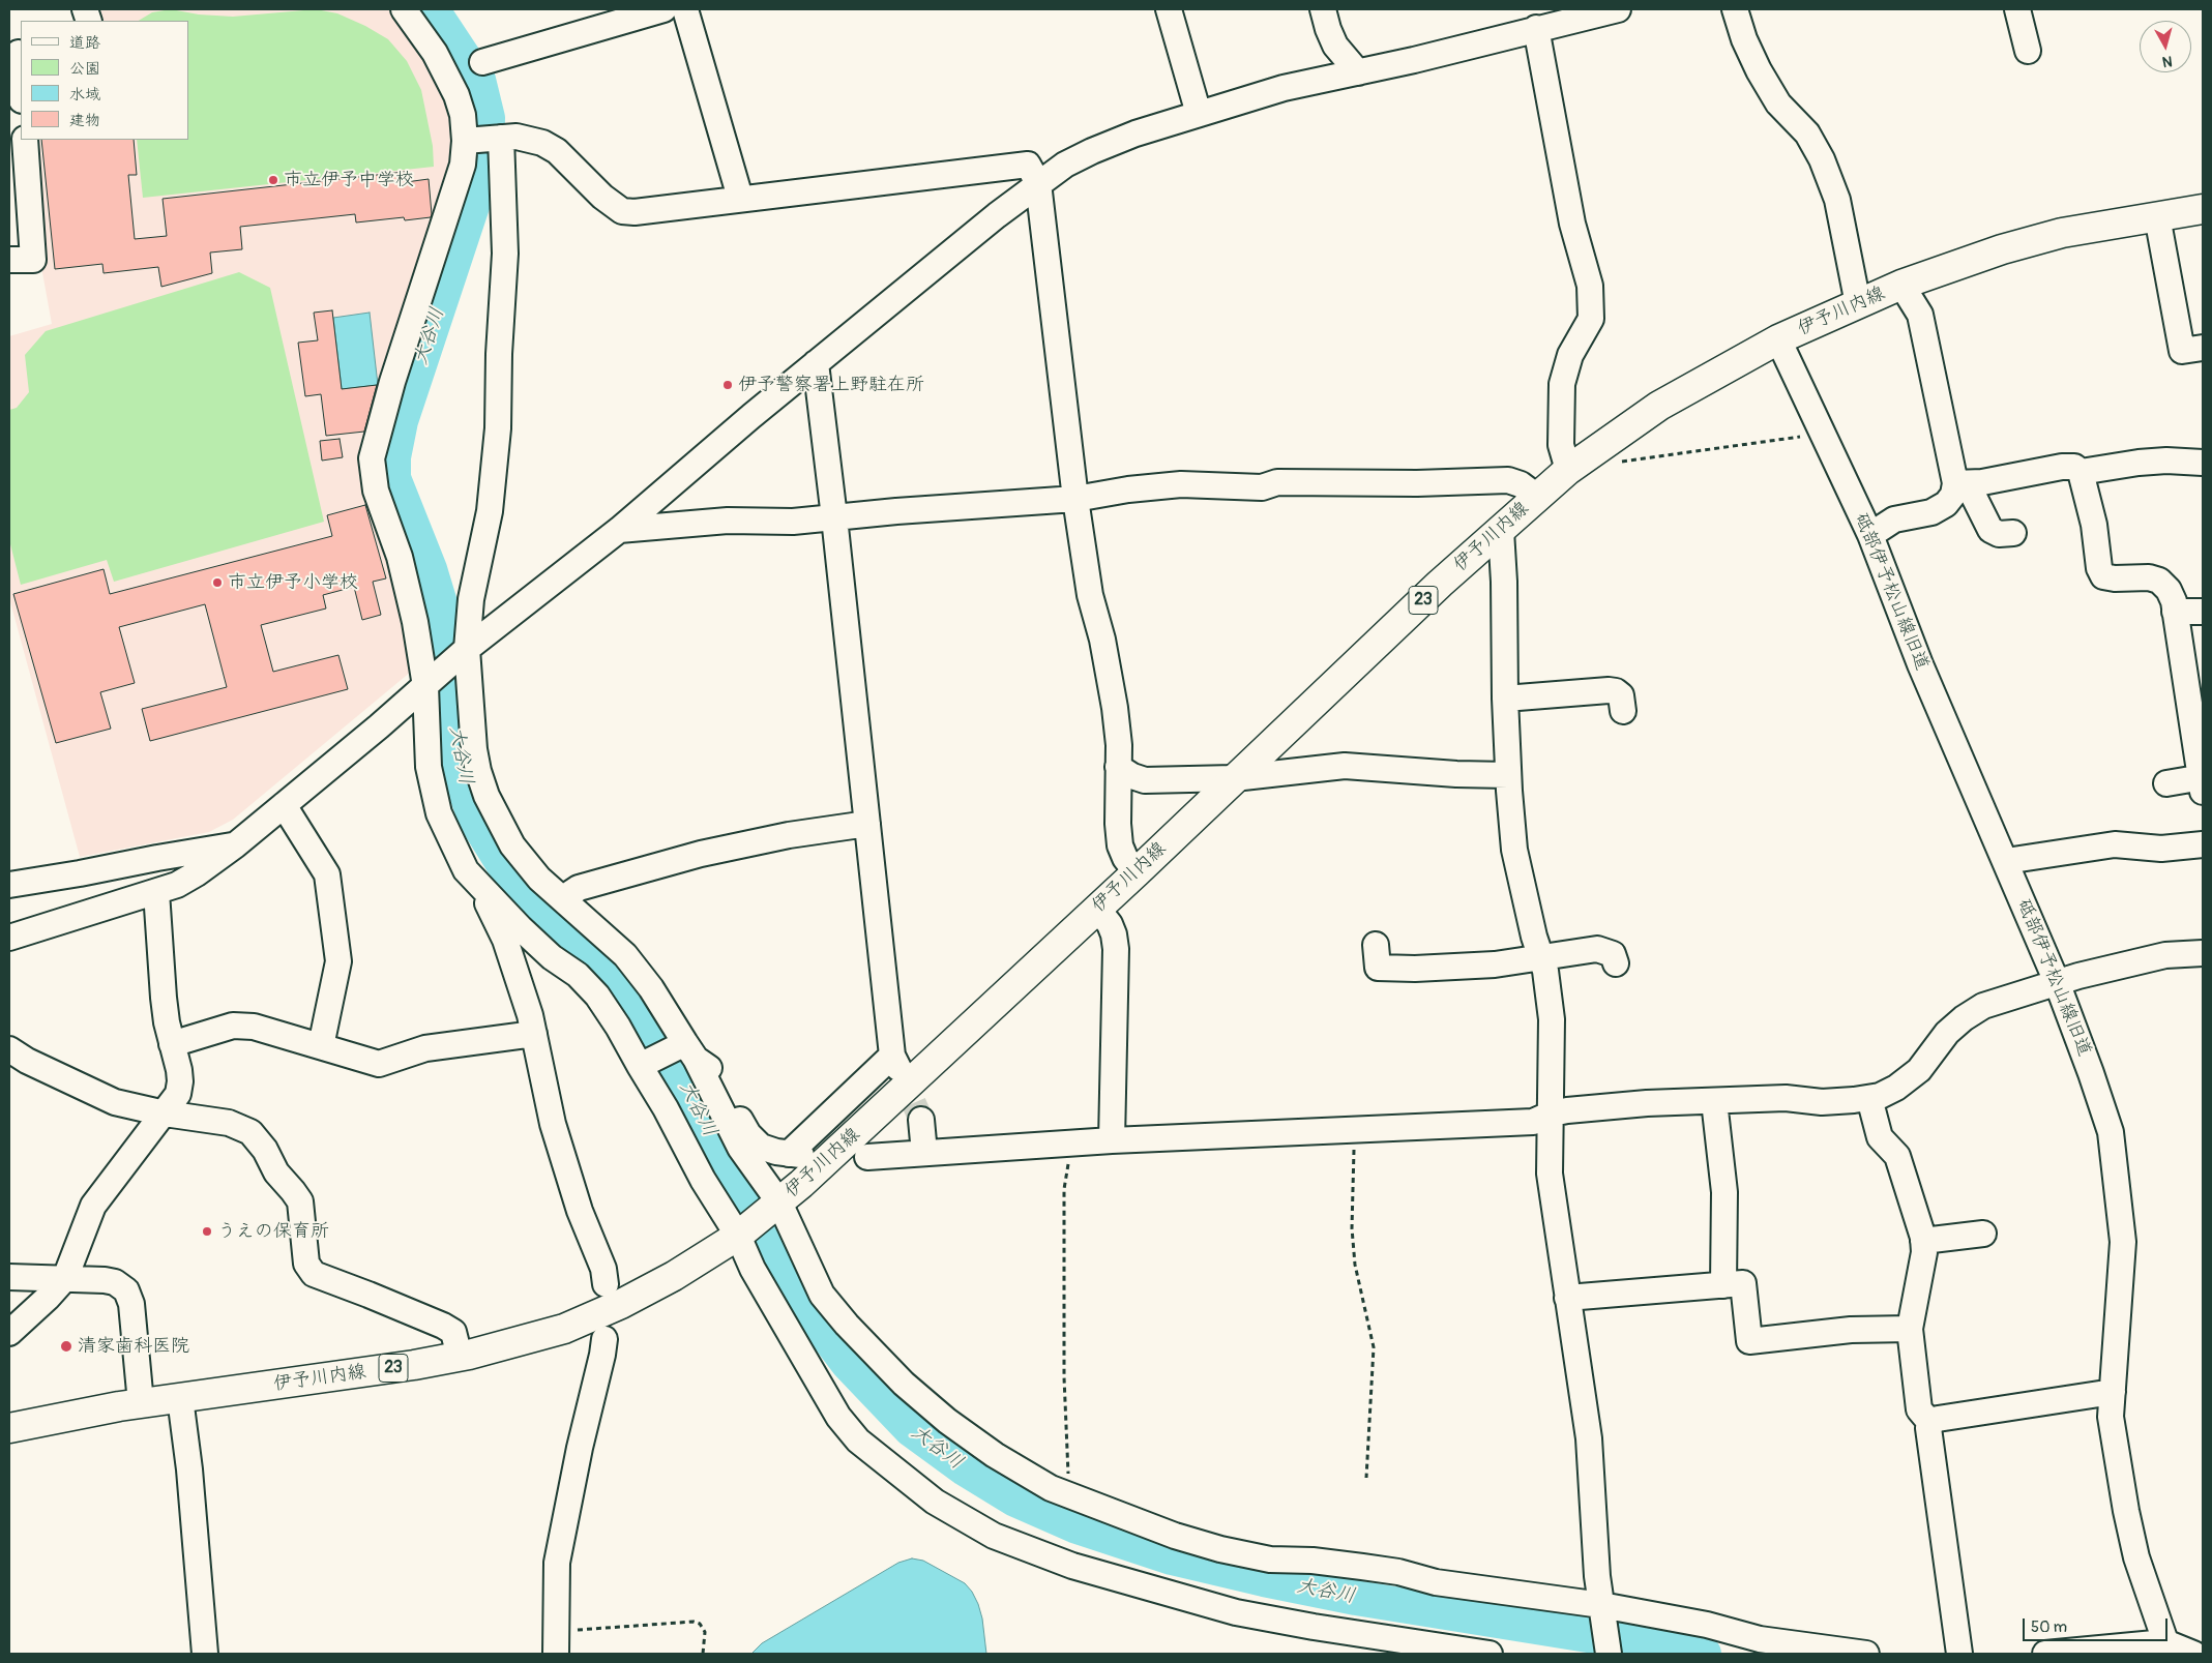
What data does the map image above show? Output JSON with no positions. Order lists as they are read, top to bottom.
{
  "streets": {
    "main road": ["伊予川内線", "23"],
    "street": ["砥部伊予松山線旧道"]
  },
  "crossings": [
    ["伊予川内線", "砥部伊予松山線旧道"]
  ],
  "water": ["大谷川"],
  "places": [
    "市立伊予中学校",
    "伊予警察署上野駐在所",
    "市立伊予小学校",
    "うえの保育所",
    "清家歯科医院"
  ],
  "legend": [
    "道路",
    "公園",
    "水域",
    "建物"
  ],
  "scale_bar": "50 m",
  "north": "bottom"
}
